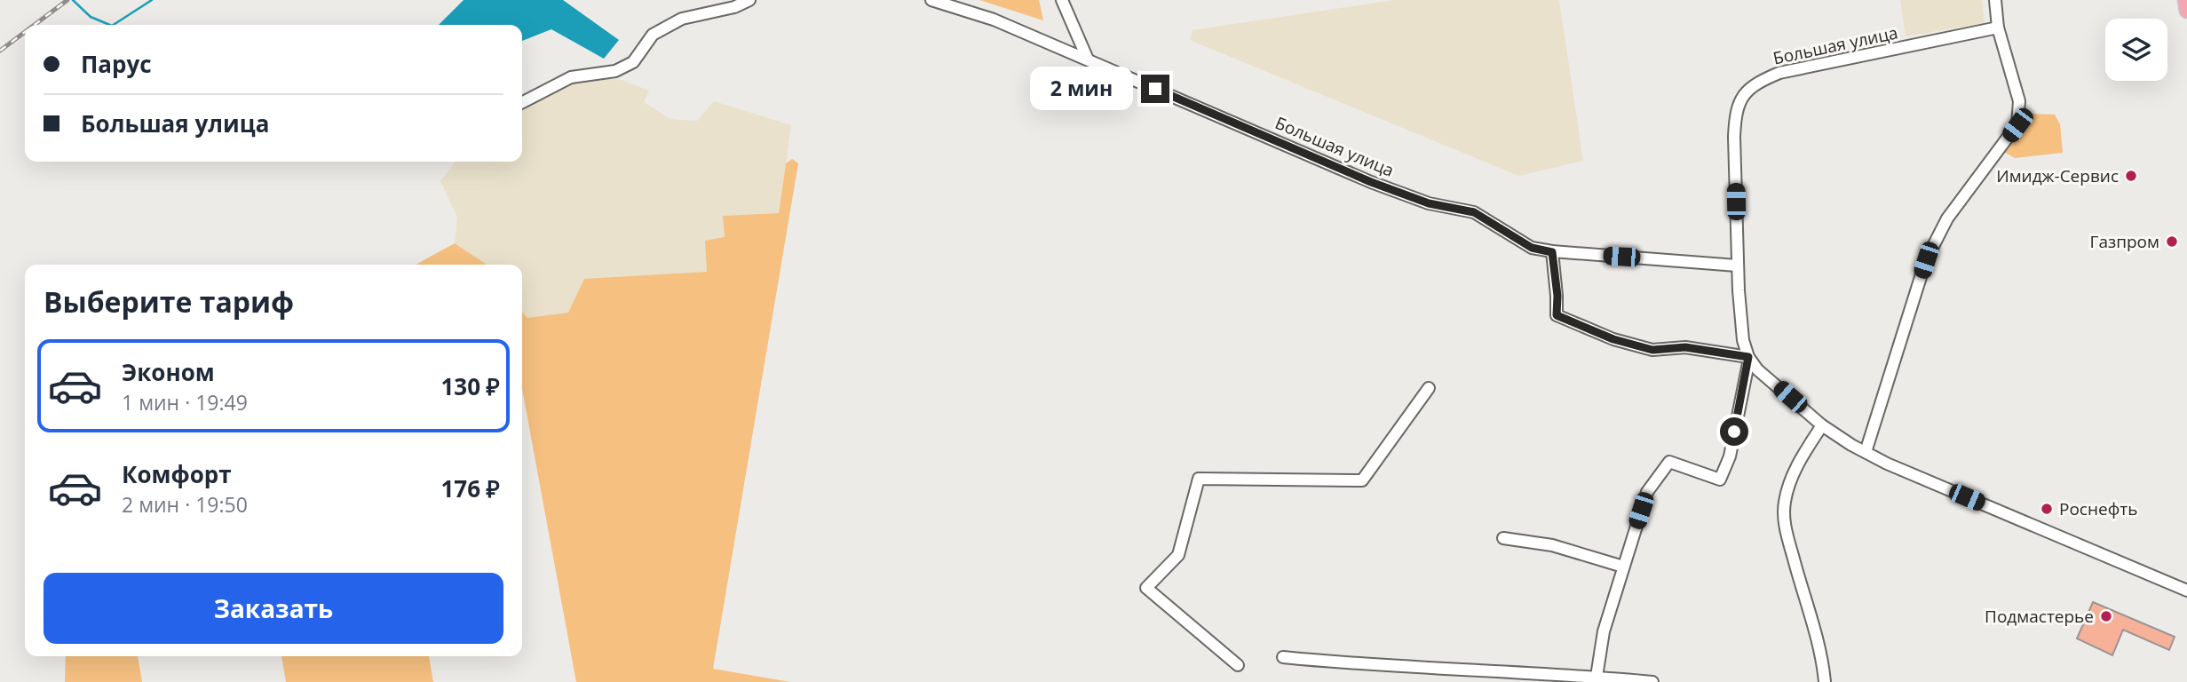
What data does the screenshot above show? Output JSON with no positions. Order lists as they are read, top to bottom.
{
  "streets": {
    "street": ["Большая улица"]
  },
  "places": [
    "Имидж-Сервис",
    "Газпром",
    "Роснефть",
    "Подмастерье"
  ],
  "page": {
    "banner": ["Парус", "Большая улица"],
    "bubble": "2 мин",
    "heading": "Выберите тариф",
    "list": [
      {
        "name": "Эконом",
        "note": "1 мин · 19:49",
        "value": "130 ₽"
      },
      {
        "name": "Комфорт",
        "note": "2 мин · 19:50",
        "value": "176 ₽"
      }
    ],
    "buttons": "Заказать"
  }
}
